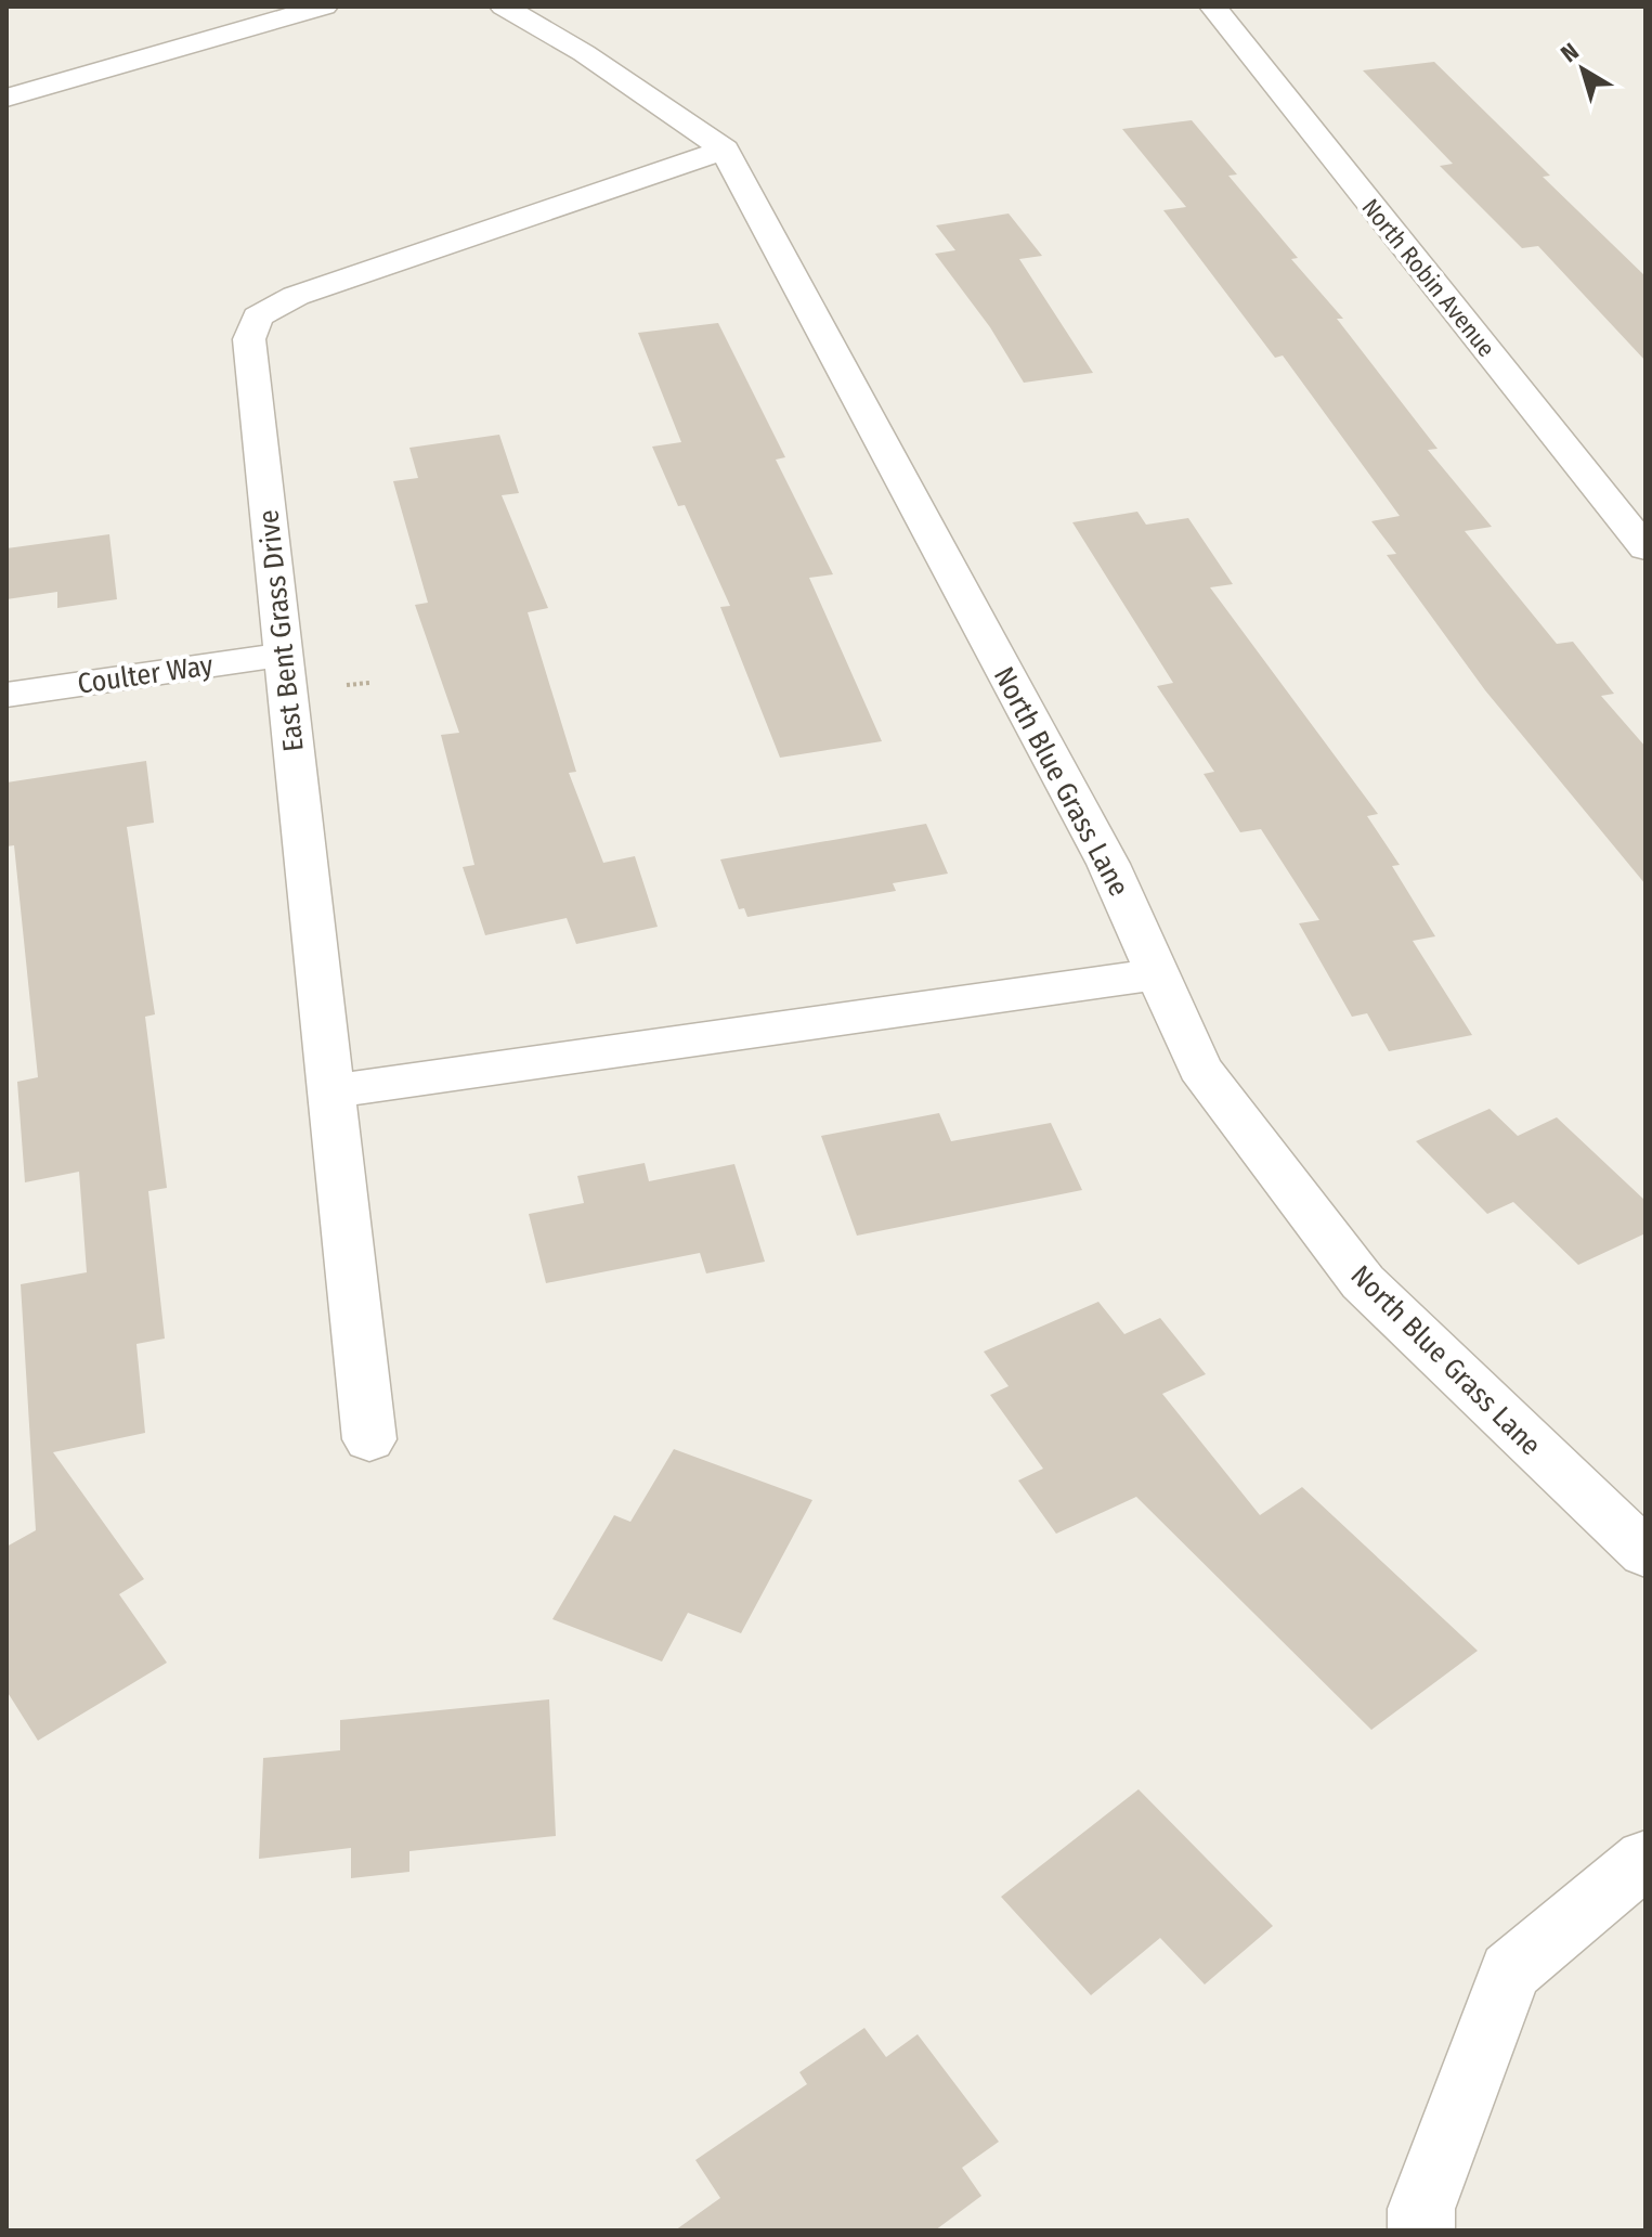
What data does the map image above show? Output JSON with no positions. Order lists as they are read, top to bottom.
{
  "streets": {
    "street": [
      "North Robin Avenue",
      "East Bent Grass Drive",
      "Coulter Way",
      "North Blue Grass Lane"
    ]
  },
  "crossings": [
    ["East Bent Grass Drive", "Coulter Way"],
    ["East Bent Grass Drive", "North Blue Grass Lane"]
  ],
  "north": "top left"
}
